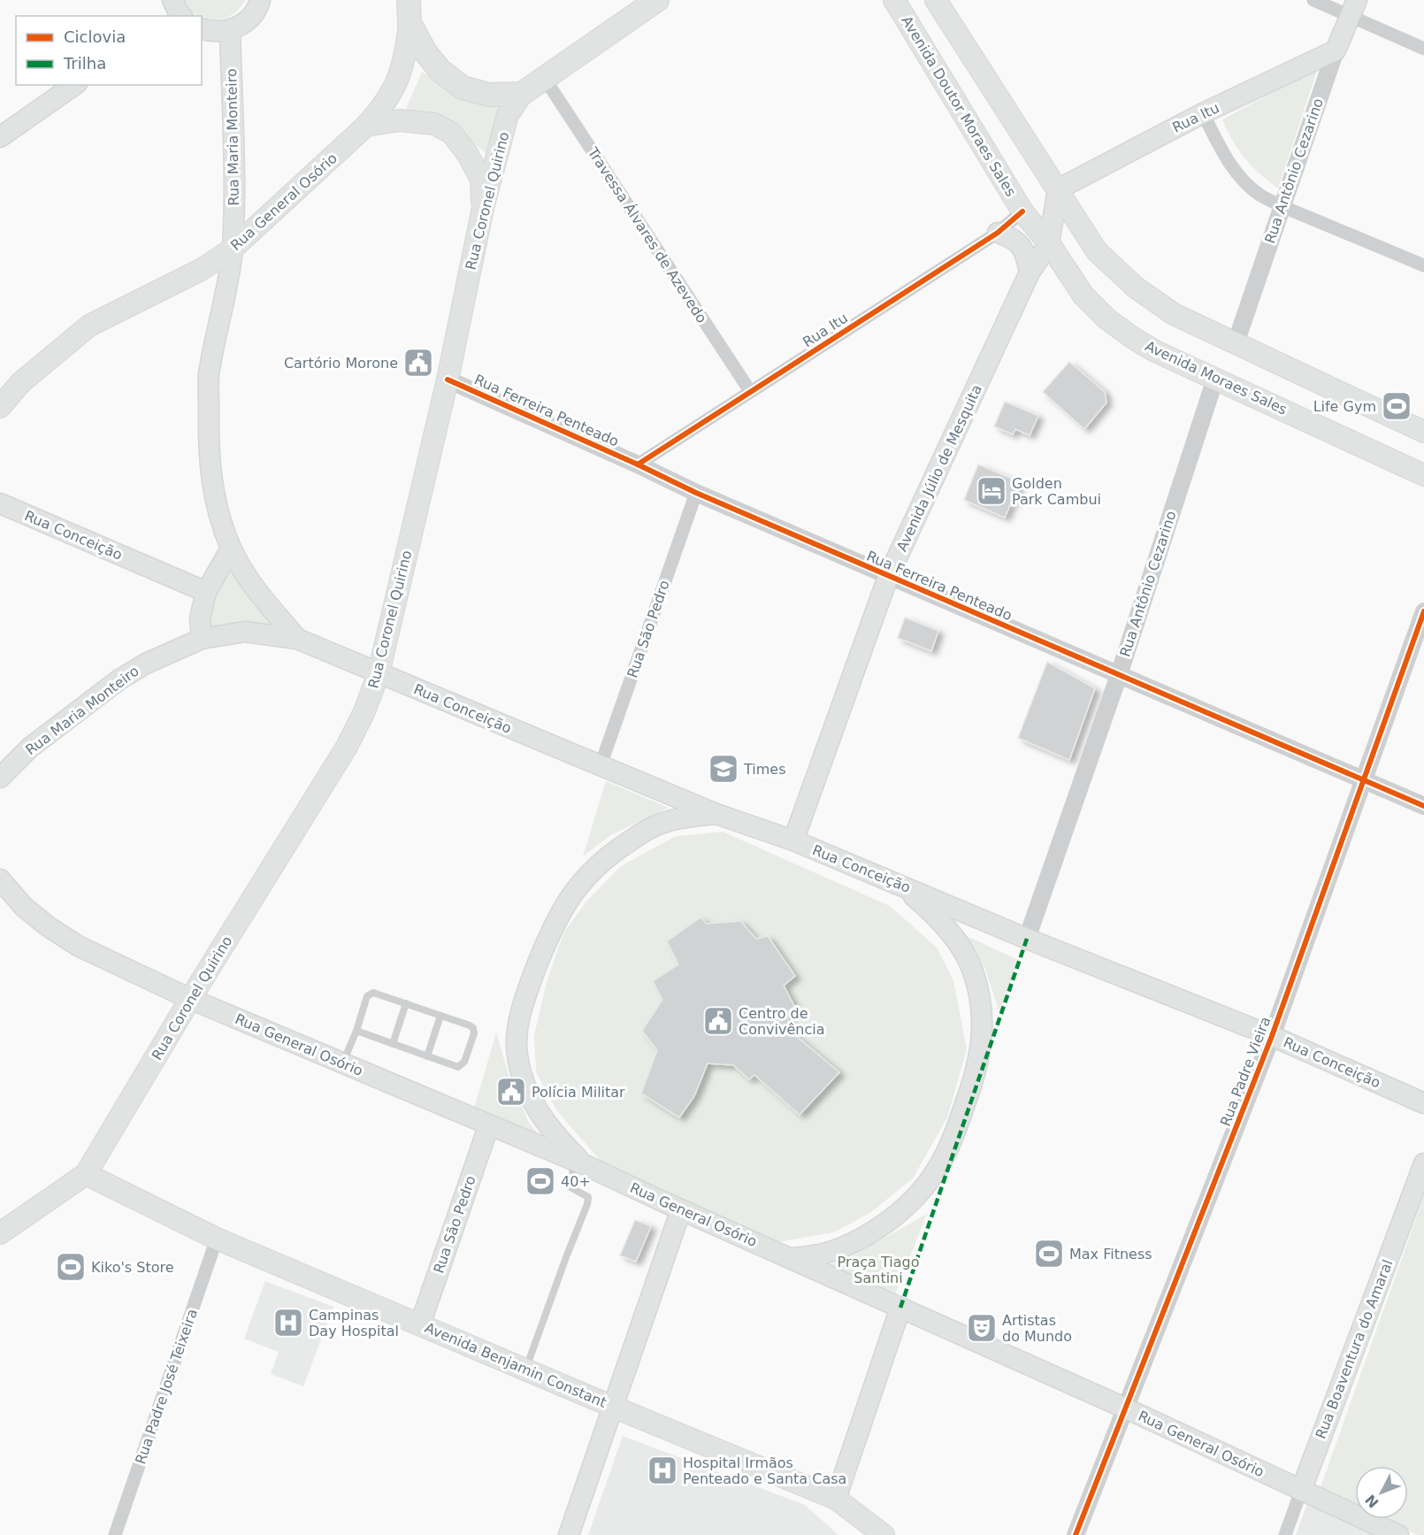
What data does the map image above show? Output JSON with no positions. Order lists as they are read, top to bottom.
{
  "streets": {
    "highway": ["Rua Coronel Quirino"],
    "main road": [
      "Avenida Doutor Moraes Sales",
      "Rua Itu",
      "Rua Maria Monteiro",
      "Rua Antônio Cezarino",
      "Rua General Osório",
      "Avenida Moraes Sales",
      "Avenida Júlio de Mesquita",
      "Rua Conceição",
      "Rua São Pedro",
      "Rua Boaventura do Amaral",
      "Avenida Benjamin Constant"
    ],
    "street": [
      "Travessa Álvares de Azevedo",
      "Rua Ferreira Penteado",
      "Rua Padre Vieira",
      "Rua Padre José Teixeira"
    ]
  },
  "crossings": [
    ["Avenida Doutor Moraes Sales", "Rua Itu"],
    ["Avenida Doutor Moraes Sales", "Avenida Moraes Sales"],
    ["Rua Itu", "Rua Antônio Cezarino"],
    ["Rua Itu", "Travessa Álvares de Azevedo"],
    ["Rua Itu", "Avenida Moraes Sales"],
    ["Rua Itu", "Rua Ferreira Penteado"],
    ["Rua Itu", "Avenida Júlio de Mesquita"],
    ["Rua Maria Monteiro", "Rua General Osório"],
    ["Rua Maria Monteiro", "Rua Conceição"],
    ["Rua Antônio Cezarino", "Avenida Moraes Sales"],
    ["Rua Antônio Cezarino", "Rua Ferreira Penteado"],
    ["Rua Antônio Cezarino", "Rua Conceição"],
    ["Rua Coronel Quirino", "Rua General Osório"],
    ["Rua Coronel Quirino", "Travessa Álvares de Azevedo"],
    ["Rua Coronel Quirino", "Rua Ferreira Penteado"],
    ["Rua Coronel Quirino", "Rua Conceição"],
    ["Rua Coronel Quirino", "Avenida Benjamin Constant"],
    ["Rua General Osório", "Rua São Pedro"],
    ["Rua General Osório", "Rua Padre Vieira"],
    ["Rua General Osório", "Rua Boaventura do Amaral"],
    ["Avenida Moraes Sales", "Avenida Júlio de Mesquita"],
    ["Rua Ferreira Penteado", "Avenida Júlio de Mesquita"],
    ["Rua Ferreira Penteado", "Rua São Pedro"],
    ["Rua Ferreira Penteado", "Rua Padre Vieira"],
    ["Avenida Júlio de Mesquita", "Rua Conceição"],
    ["Rua Conceição", "Rua São Pedro"],
    ["Rua Conceição", "Rua Padre Vieira"],
    ["Rua São Pedro", "Avenida Benjamin Constant"],
    ["Avenida Benjamin Constant", "Rua Padre José Teixeira"]
  ],
  "parks": ["Praça Tiago Santini"],
  "places": {
    "public building": ["Cartório Morone", "Centro de Convivência", "Polícia Militar"],
    "sports": [
      "Life Gym",
      "40+",
      "Max Fitness",
      "Kiko's Store"
    ],
    "hotel": ["Golden Park Cambui"],
    "school or university": ["Times"],
    "hospital": ["Campinas Day Hospital", "Hospital Irmãos Penteado e Santa Casa"],
    "theatre": ["Artistas do Mundo"]
  },
  "legend": ["Ciclovia", "Trilha"],
  "north": "bottom left"
}
